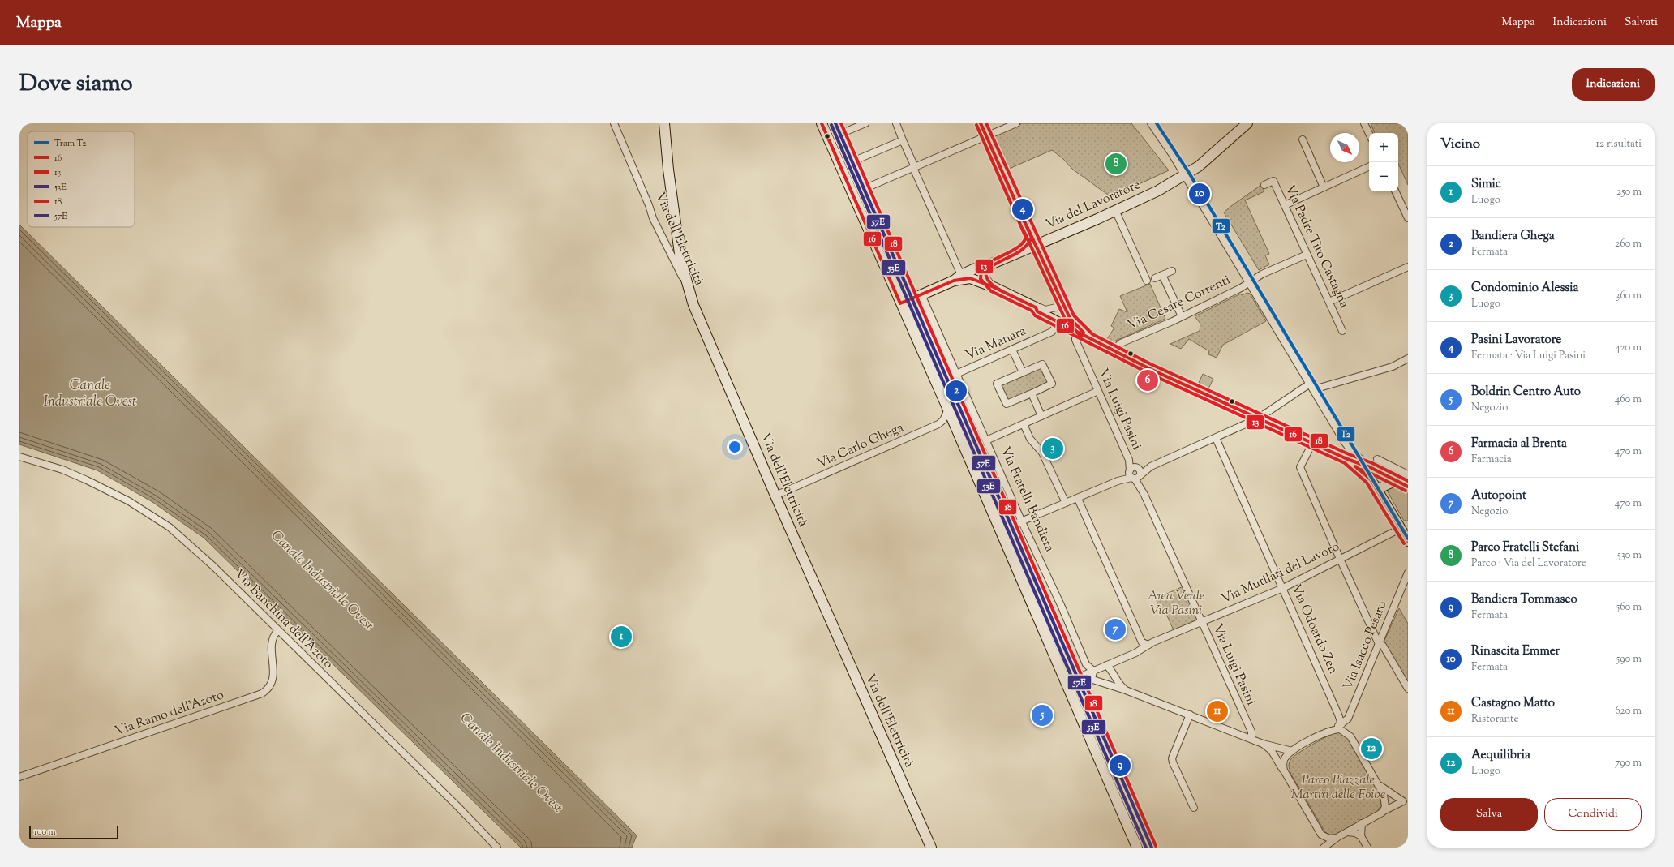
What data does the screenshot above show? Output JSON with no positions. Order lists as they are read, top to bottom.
{
  "streets": {
    "street": [
      "Via del Lavoratore",
      "Via dell'Elettricità",
      "Via Padre Tito Castagna",
      "Via Cesare Correnti",
      "Via Manara",
      "Via Luigi Pasini",
      "Via Carlo Ghega",
      "Via Fratelli Bandiera",
      "Via Mutilati del Lavoro",
      "Via Banchina dell'Azoto",
      "Via Odoardo Zen",
      "Via Isacco Pesaro",
      "Via Ramo dell'Azoto"
    ]
  },
  "crossings": [
    ["Via del Lavoratore", "Via Fratelli Bandiera"],
    ["Via dell'Elettricità", "Via Carlo Ghega"],
    ["Via Padre Tito Castagna", "Via Cesare Correnti"],
    ["Via Manara", "Via Fratelli Bandiera"],
    ["Via Luigi Pasini", "Via Mutilati del Lavoro"],
    ["Via Fratelli Bandiera", "Via Mutilati del Lavoro"],
    ["Via Mutilati del Lavoro", "Via Odoardo Zen"],
    ["Via Banchina dell'Azoto", "Via Ramo dell'Azoto"],
    ["Via Odoardo Zen", "Via Isacco Pesaro"]
  ],
  "water": ["Canale Industriale Ovest"],
  "parks": ["Area Verde Via Pasini", "Parco Piazzale Martiri delle Foibe"],
  "lines": [
    "tram line T2",
    "transit line 16",
    "transit line 18",
    "transit line 57E",
    "transit line 13",
    "transit line 53E"
  ],
  "legend": [
    "Tram T2",
    "16",
    "13",
    "53E",
    "18",
    "57E"
  ],
  "scale_bar": "100 m",
  "north": "bottom right",
  "page": {
    "header": "Mappa",
    "nav": ["Mappa", "Indicazioni", "Salvati"],
    "title": "Dove siamo",
    "buttons": [
      "Indicazioni",
      ["Salva", "Condividi"]
    ],
    "heading": ["Vicino", "12 risultati"],
    "map_buttons": ["+", "−"],
    "pins": [
      "8",
      "10",
      "4",
      "6",
      "2",
      "3",
      "7",
      "1",
      "11",
      "5",
      "12",
      "9"
    ],
    "list": [
      {
        "mark": "1",
        "name": "Simic",
        "note": "Luogo",
        "value": "250 m"
      },
      {
        "mark": "2",
        "name": "Bandiera Ghega",
        "note": "Fermata",
        "value": "260 m"
      },
      {
        "mark": "3",
        "name": "Condominio Alessia",
        "note": "Luogo",
        "value": "360 m"
      },
      {
        "mark": "4",
        "name": "Pasini Lavoratore",
        "note": "Fermata · Via Luigi Pasini",
        "value": "420 m"
      },
      {
        "mark": "5",
        "name": "Boldrin Centro Auto",
        "note": "Negozio",
        "value": "460 m"
      },
      {
        "mark": "6",
        "name": "Farmacia al Brenta",
        "note": "Farmacia",
        "value": "470 m"
      },
      {
        "mark": "7",
        "name": "Autopoint",
        "note": "Negozio",
        "value": "470 m"
      },
      {
        "mark": "8",
        "name": "Parco Fratelli Stefani",
        "note": "Parco · Via del Lavoratore",
        "value": "530 m"
      },
      {
        "mark": "9",
        "name": "Bandiera Tommaseo",
        "note": "Fermata",
        "value": "560 m"
      },
      {
        "mark": "10",
        "name": "Rinascita Emmer",
        "note": "Fermata",
        "value": "590 m"
      },
      {
        "mark": "11",
        "name": "Castagno Matto",
        "note": "Ristorante",
        "value": "620 m"
      },
      {
        "mark": "12",
        "name": "Aequilibria",
        "note": "Luogo",
        "value": "790 m"
      }
    ],
    "scale": "100 m"
  }
}
